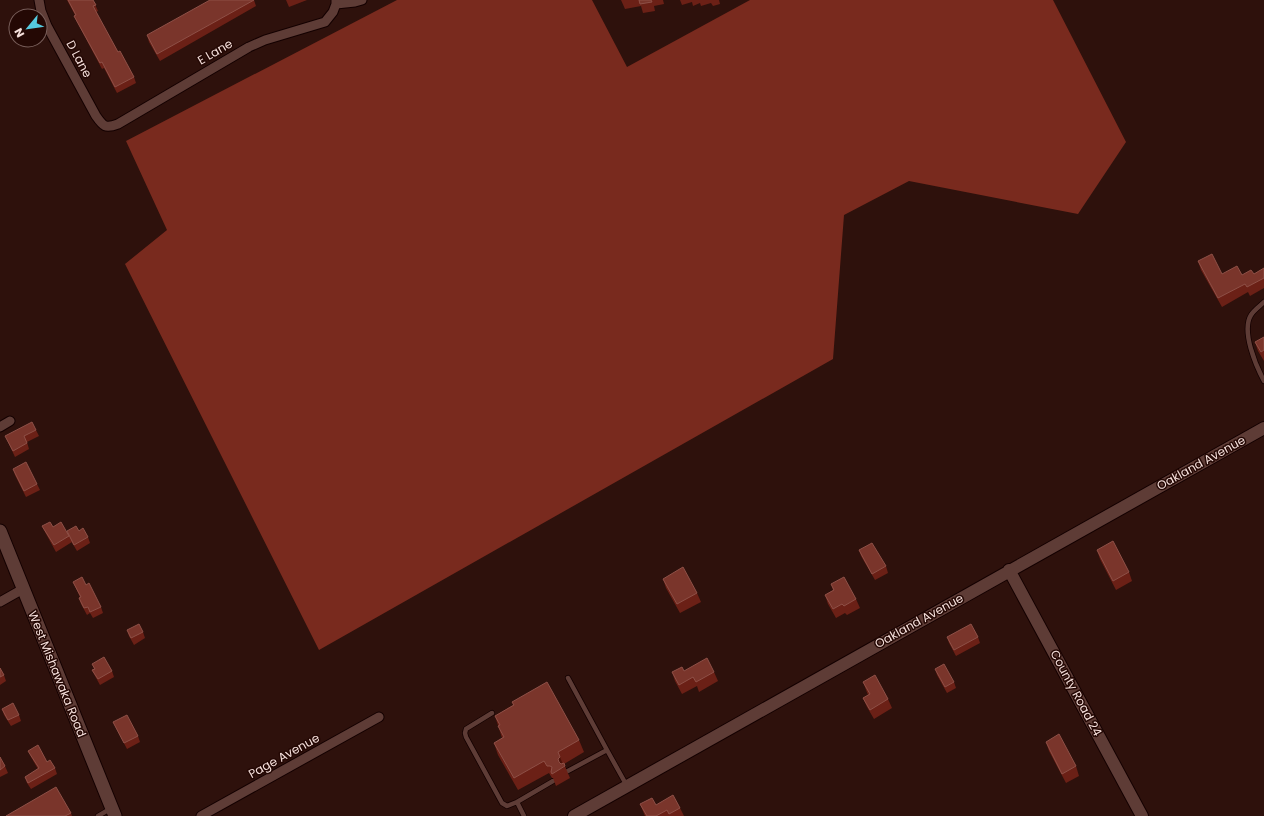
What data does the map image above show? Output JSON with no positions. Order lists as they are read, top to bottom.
{
  "streets": {
    "main road": ["West Mishawaka Road"],
    "street": [
      "E Lane",
      "D Lane",
      "Oakland Avenue",
      "County Road 24",
      "Page Avenue"
    ]
  },
  "crossings": [
    ["E Lane", "D Lane"],
    ["Oakland Avenue", "County Road 24"]
  ],
  "north": "bottom left"
}
